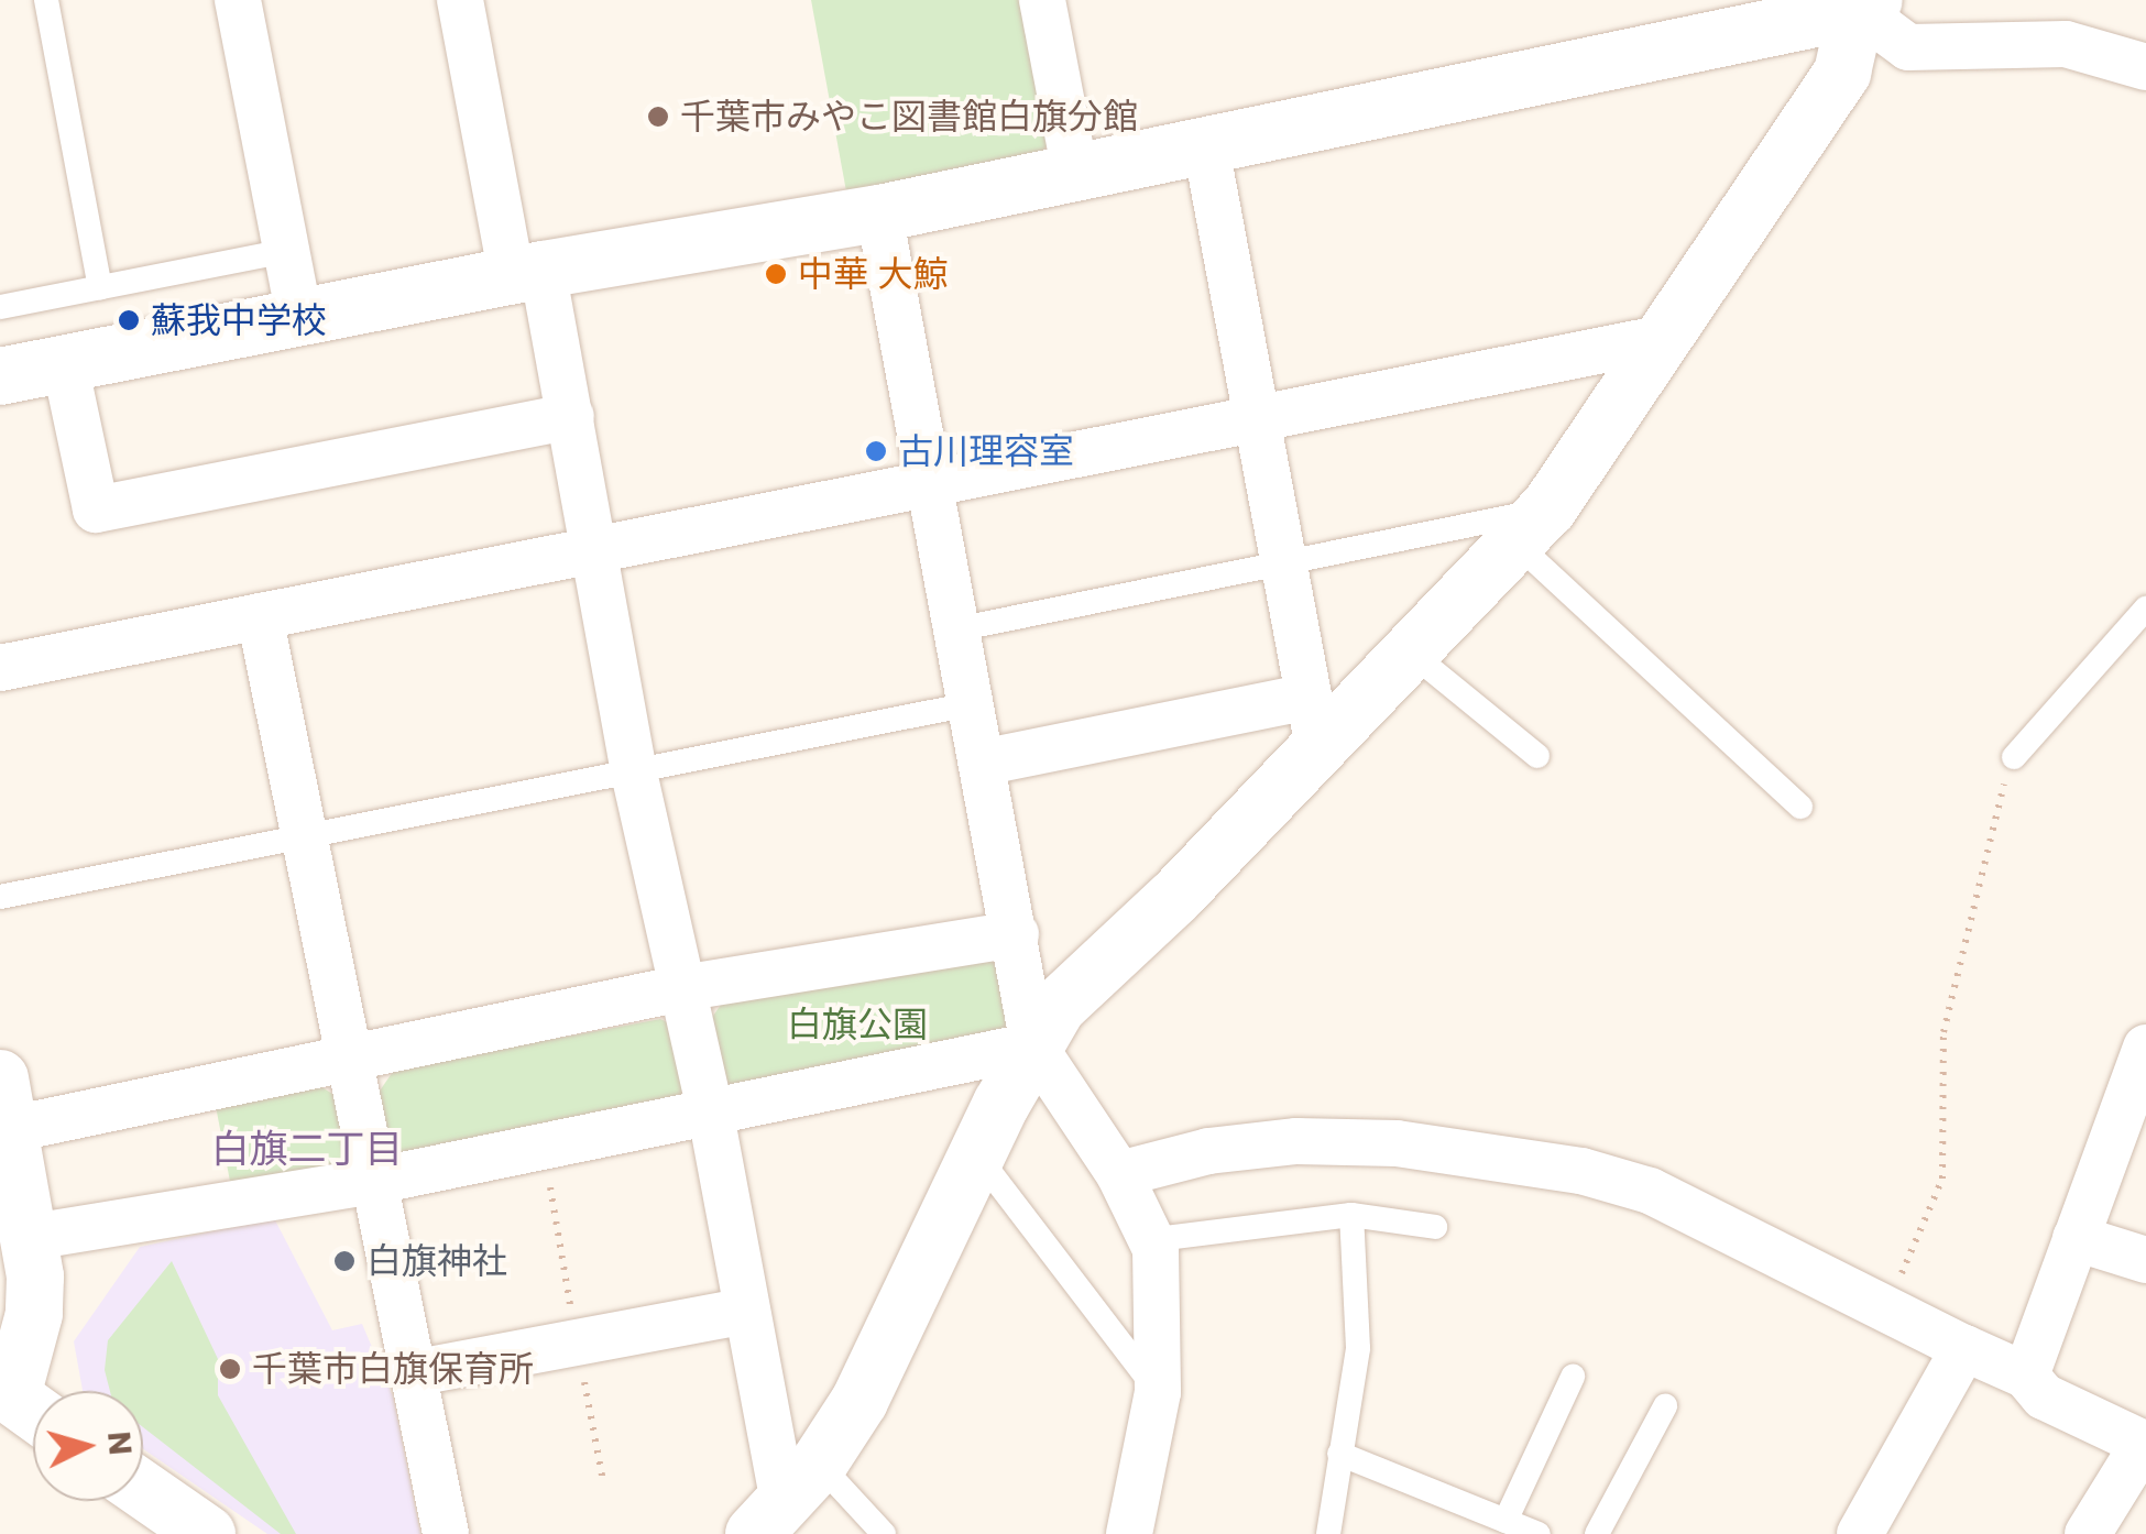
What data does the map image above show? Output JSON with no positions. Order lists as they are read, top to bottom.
{
  "districts": ["白旗二丁目"],
  "parks": ["白旗公園"],
  "places": [
    "千葉市みやこ図書館白旗分館",
    "中華 大鯨",
    "蘇我中学校",
    "古川理容室",
    "白旗神社",
    "千葉市白旗保育所"
  ],
  "north": "right"
}
